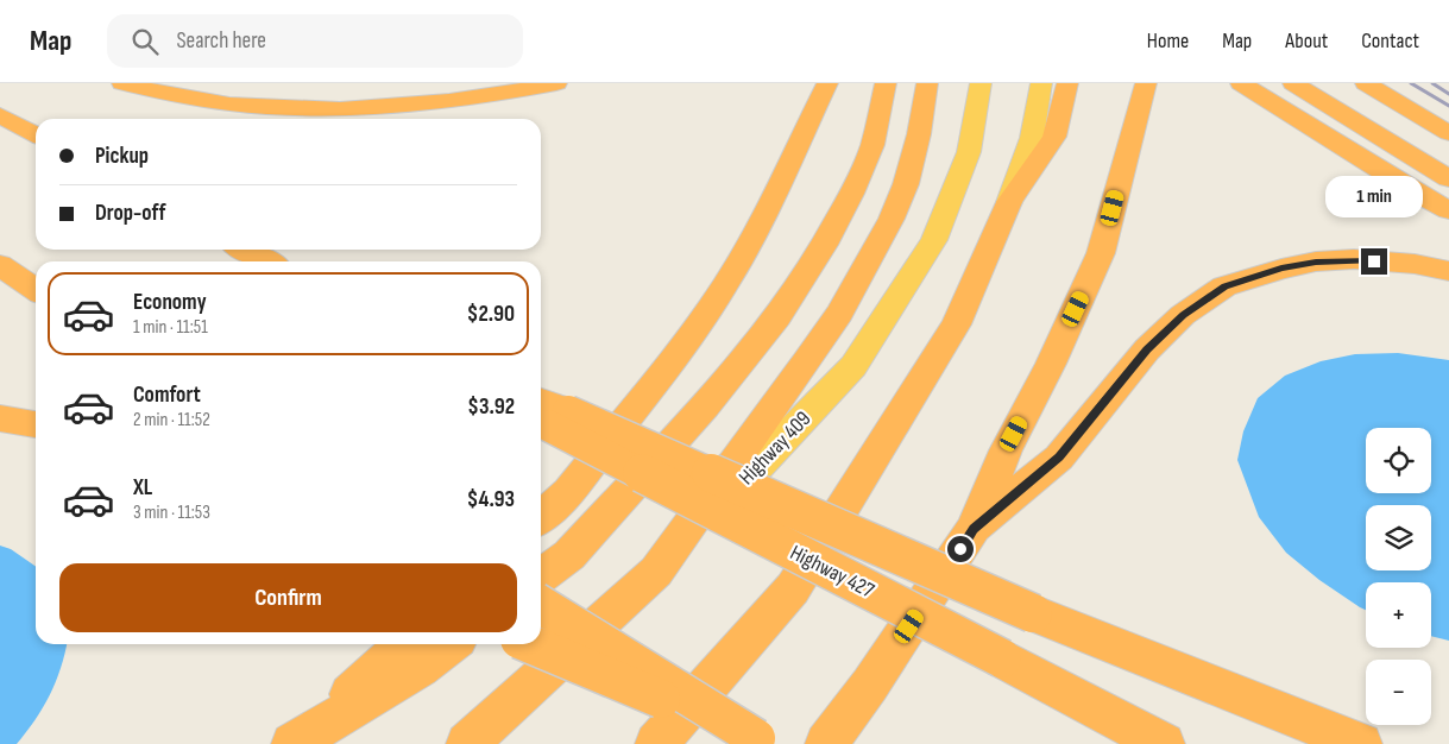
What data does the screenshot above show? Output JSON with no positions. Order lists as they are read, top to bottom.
{
  "streets": {
    "highway": ["Highway 409", "Highway 427"]
  },
  "page": {
    "header": "Map",
    "search": "Search here",
    "nav": [
      "Home",
      "Map",
      "About",
      "Contact"
    ],
    "banner": ["Pickup", "Drop-off"],
    "bubble": "1 min",
    "list": [
      {
        "name": "Economy",
        "note": "1 min · 11:51",
        "value": "$2.90"
      },
      {
        "name": "Comfort",
        "note": "2 min · 11:52",
        "value": "$3.92"
      },
      {
        "name": "XL",
        "note": "3 min · 11:53",
        "value": "$4.93"
      }
    ],
    "map_buttons": ["+", "−"],
    "buttons": "Confirm"
  }
}
